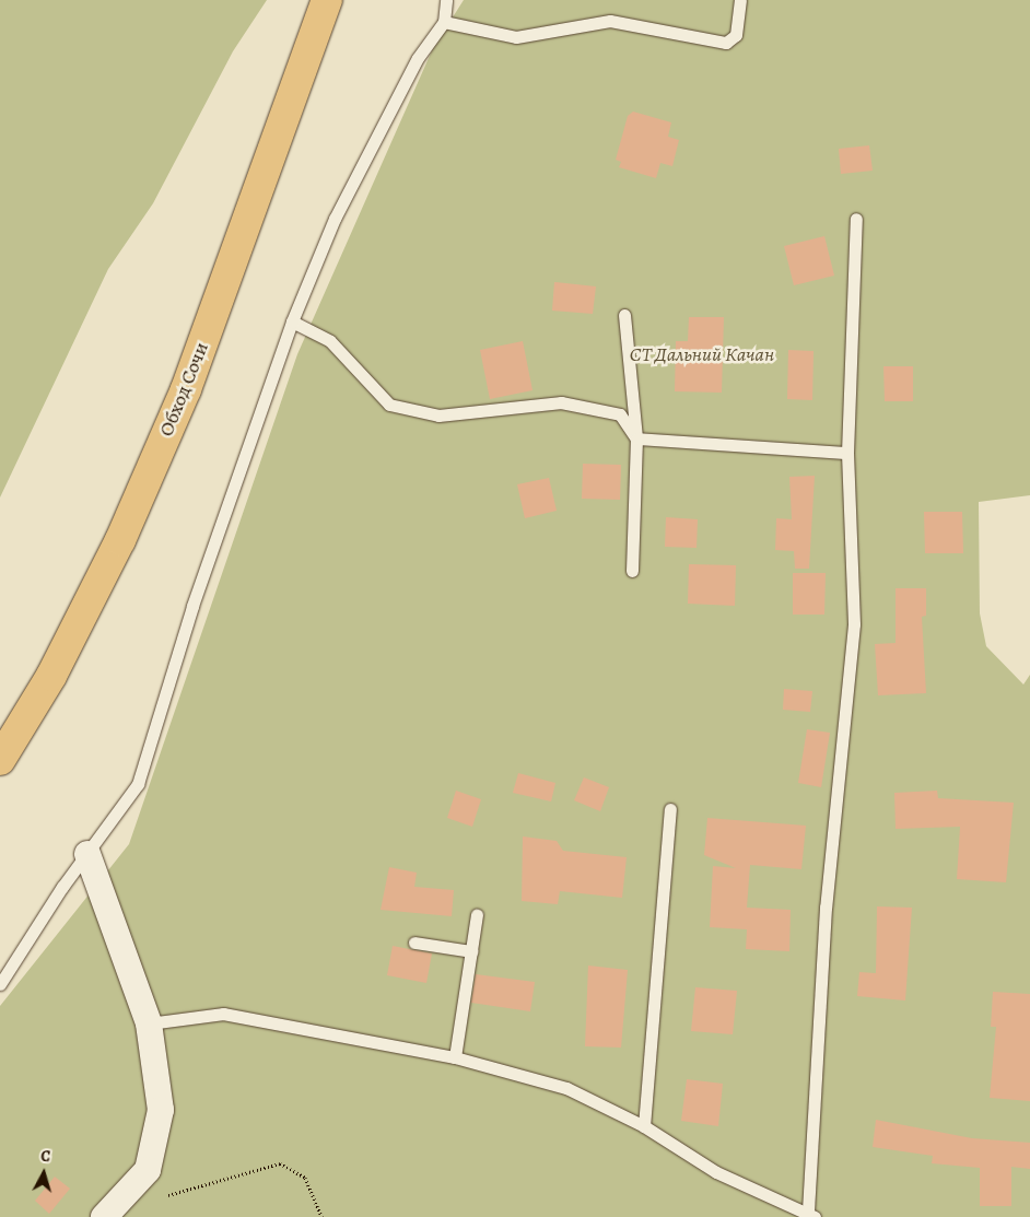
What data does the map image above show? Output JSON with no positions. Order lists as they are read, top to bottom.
{
  "streets": {
    "highway": ["Обход Сочи"]
  },
  "parks": ["СТ Дальний Качан"],
  "north": "top"
}
